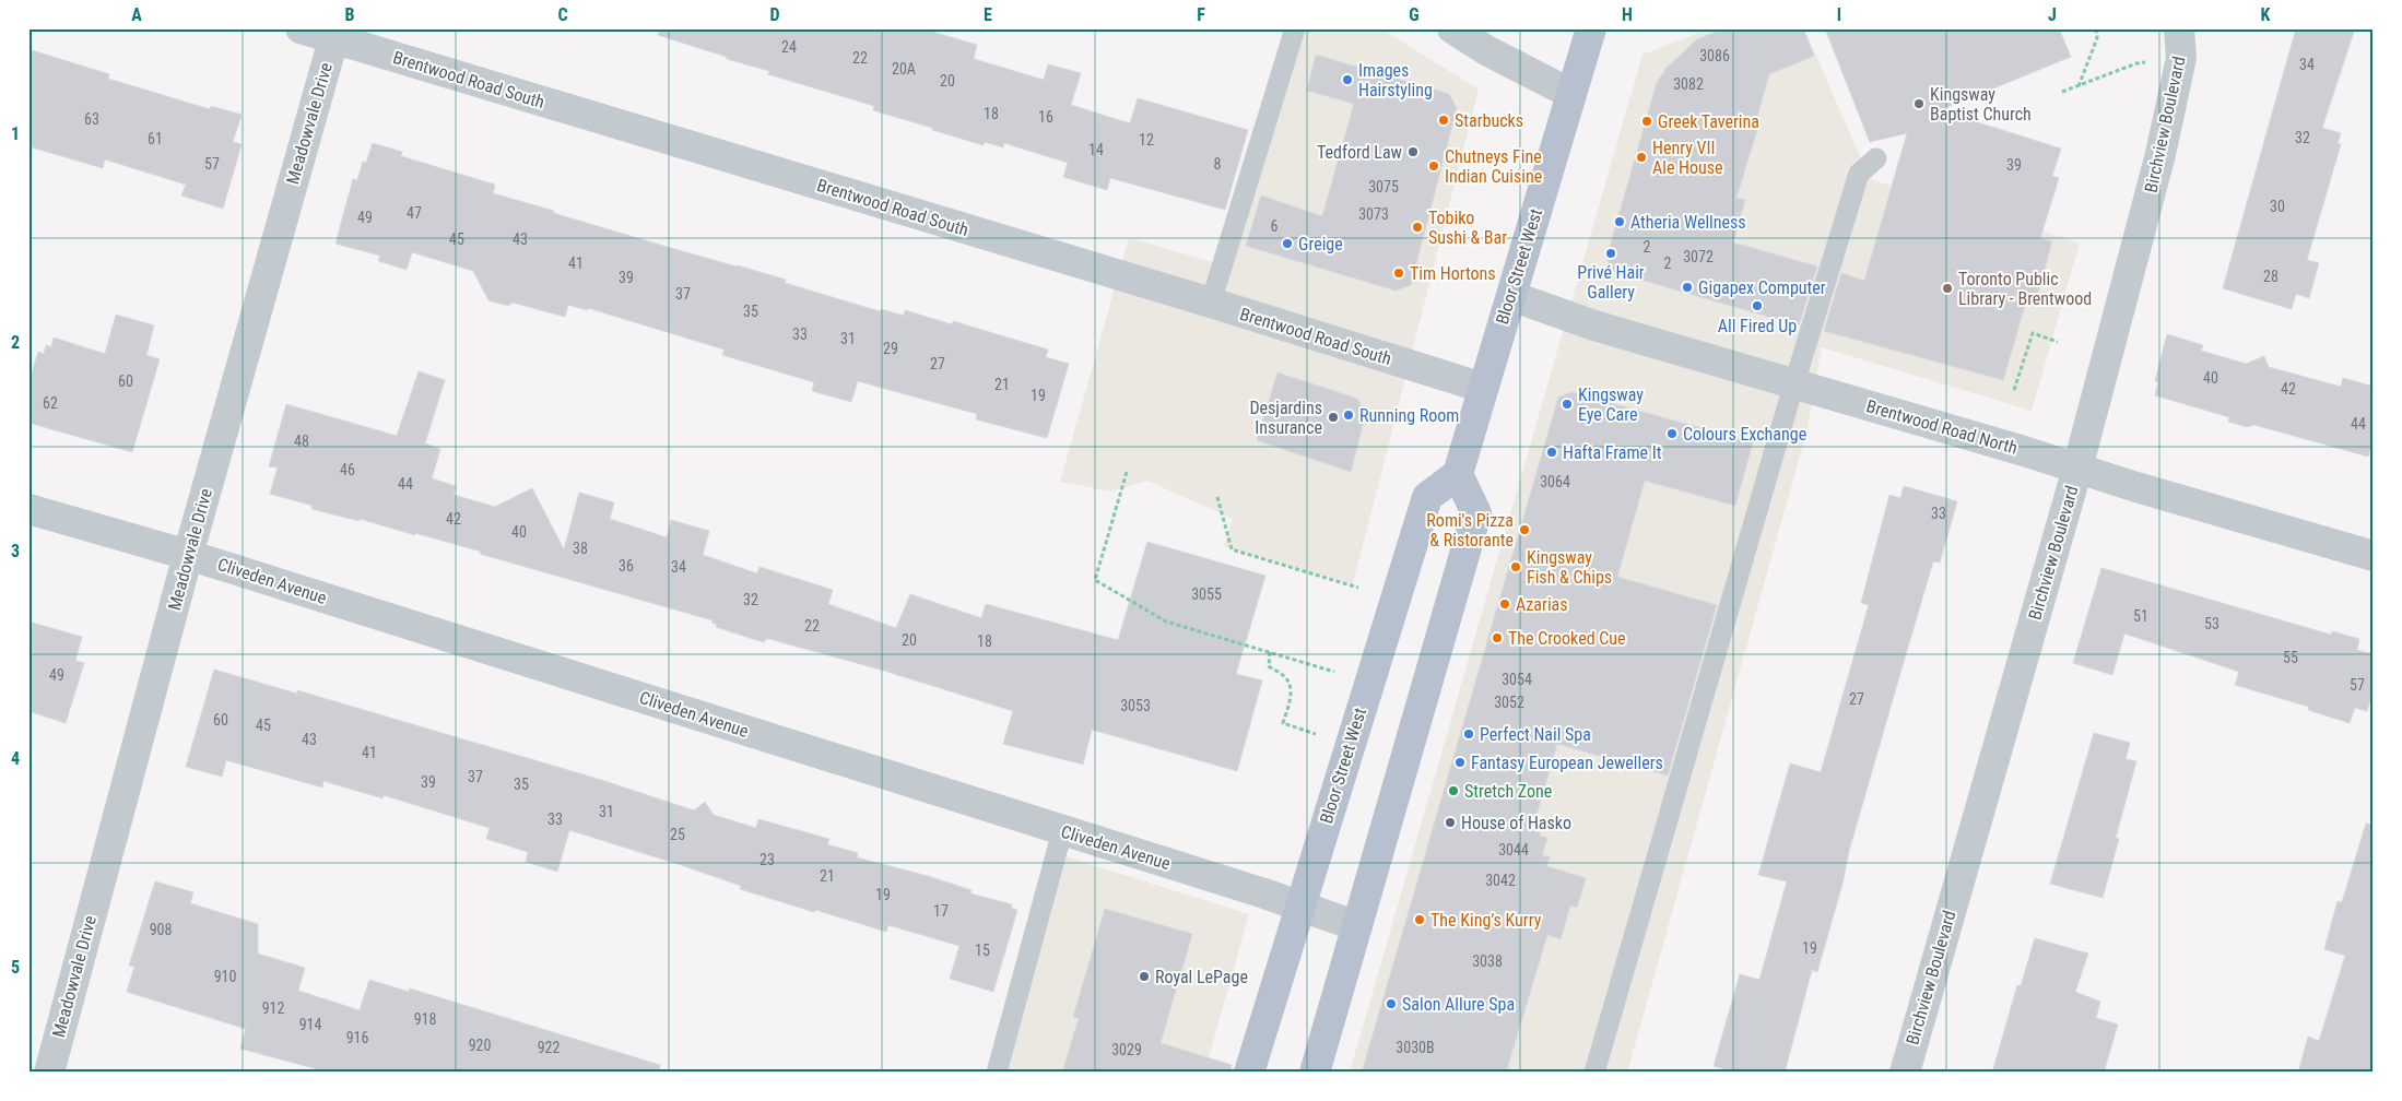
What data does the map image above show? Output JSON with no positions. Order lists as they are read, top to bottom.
{
  "streets": {
    "main road": ["Bloor Street West"],
    "street": [
      "Brentwood Road South",
      "Meadowvale Drive",
      "Birchview Boulevard",
      "Brentwood Road North",
      "Cliveden Avenue"
    ]
  },
  "crossings": [
    ["Brentwood Road South", "Meadowvale Drive"],
    ["Brentwood Road South", "Bloor Street West"],
    ["Meadowvale Drive", "Cliveden Avenue"],
    ["Birchview Boulevard", "Brentwood Road North"],
    ["Bloor Street West", "Brentwood Road North"],
    ["Bloor Street West", "Cliveden Avenue"]
  ],
  "places": [
    "Images Hairstyling",
    "Kingsway Baptist Church",
    "Starbucks",
    "Greek Taverina",
    "Tedford Law",
    "Henry VII Ale House",
    "Chutneys Fine Indian Cuisine",
    "Atheria Wellness",
    "Tobiko Sushi & Bar",
    "Greige",
    "Privé Hair Gallery",
    "Tim Hortons",
    "Gigapex Computer",
    "Toronto Public Library - Brentwood",
    "All Fired Up",
    "Kingsway Eye Care",
    "Running Room",
    "Desjardins Insurance",
    "Colours Exchange",
    "Hafta Frame It",
    "Romi's Pizza & Ristorante",
    "Kingsway Fish & Chips",
    "Azarias",
    "The Crooked Cue",
    "Perfect Nail Spa",
    "Fantasy European Jewellers",
    "Stretch Zone",
    "House of Hasko",
    "The King’s Kurry",
    "Royal LePage",
    "Salon Allure Spa"
  ],
  "house_numbers": [
    "24",
    "3086",
    "22",
    "34",
    "20A",
    "20",
    "3082",
    "18",
    "16",
    "63",
    "32",
    "61",
    "12",
    "14",
    "57",
    "8",
    "39",
    "3075",
    "30",
    "47",
    "3073",
    "49",
    "6",
    "45",
    "43",
    "2",
    "3072",
    "41",
    "2",
    "28",
    "39",
    "37",
    "35",
    "33",
    "31",
    "29",
    "27",
    "40",
    "60",
    "21",
    "42",
    "19",
    "62",
    "44",
    "48",
    "46",
    "3064",
    "44",
    "33",
    "42",
    "40",
    "38",
    "36",
    "34",
    "3055",
    "32",
    "51",
    "53",
    "22",
    "20",
    "18",
    "55",
    "49",
    "3054",
    "57",
    "27",
    "3052",
    "3053",
    "60",
    "45",
    "43",
    "41",
    "37",
    "39",
    "35",
    "31",
    "33",
    "25",
    "3044",
    "23",
    "21",
    "3042",
    "19",
    "17",
    "908",
    "19",
    "15",
    "3038",
    "910",
    "912",
    "918",
    "914",
    "916",
    "920",
    "922",
    "3030B",
    "3029"
  ],
  "grid": {
    "columns": [
      "A",
      "B",
      "C",
      "D",
      "E",
      "F",
      "G",
      "H",
      "I",
      "J",
      "K"
    ],
    "rows": [
      "1",
      "2",
      "3",
      "4",
      "5"
    ]
  }
}
